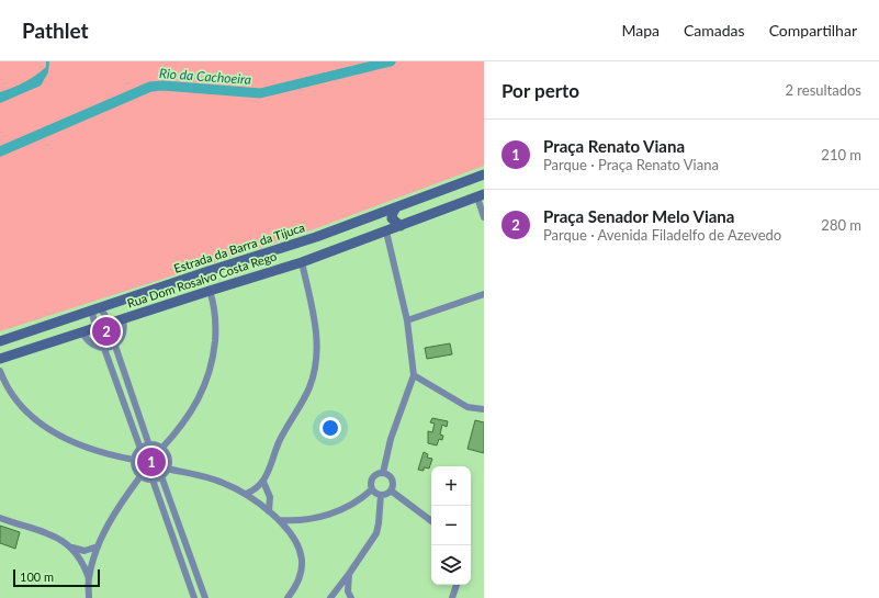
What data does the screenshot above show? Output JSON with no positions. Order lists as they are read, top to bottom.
{
  "streets": {
    "main road": ["Estrada da Barra da Tijuca", "Rua Dom Rosalvo Costa Rego"]
  },
  "water": ["Rio da Cachoeira"],
  "scale_bar": "100 m",
  "page": {
    "header": "Pathlet",
    "nav": ["Mapa", "Camadas", "Compartilhar"],
    "heading": ["Por perto", "2 resultados"],
    "list": [
      {
        "mark": "1",
        "name": "Praça Renato Viana",
        "note": "Parque · Praça Renato Viana",
        "value": "210 m"
      },
      {
        "mark": "2",
        "name": "Praça Senador Melo Viana",
        "note": "Parque · Avenida Filadelfo de Azevedo",
        "value": "280 m"
      }
    ],
    "pins": ["2", "1"],
    "map_buttons": ["+", "−"],
    "scale": "100 m"
  }
}
